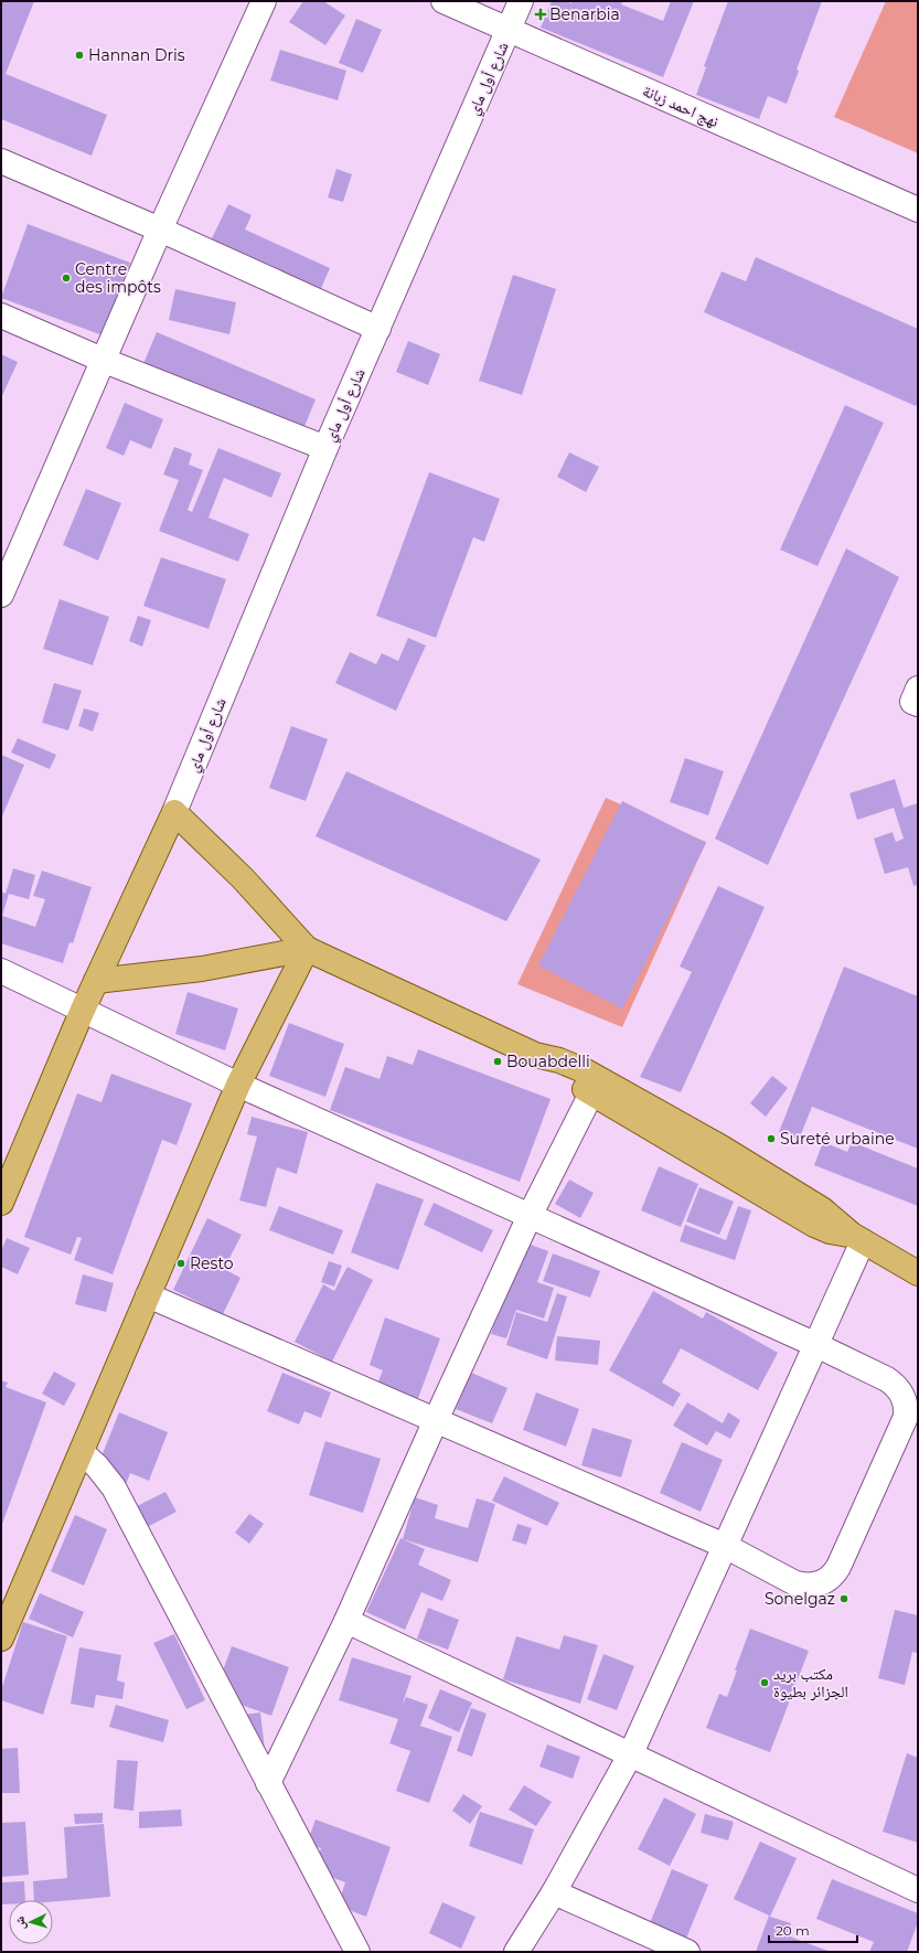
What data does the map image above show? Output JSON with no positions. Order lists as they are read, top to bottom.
{
  "streets": {
    "street": ["شارع أول ماي", "نهج احمد زبانة"]
  },
  "crossings": [
    ["شارع أول ماي", "نهج احمد زبانة"]
  ],
  "places": {
    "health": ["Benarbia"],
    "other": [
      "Hannan Dris",
      "Centre des impôts",
      "Bouabdelli",
      "Sureté urbaine",
      "Resto",
      "Sonelgaz",
      "مكتب بريد الجزائر بطيوة"
    ]
  },
  "scale_bar": "20 m",
  "north": "left"
}
